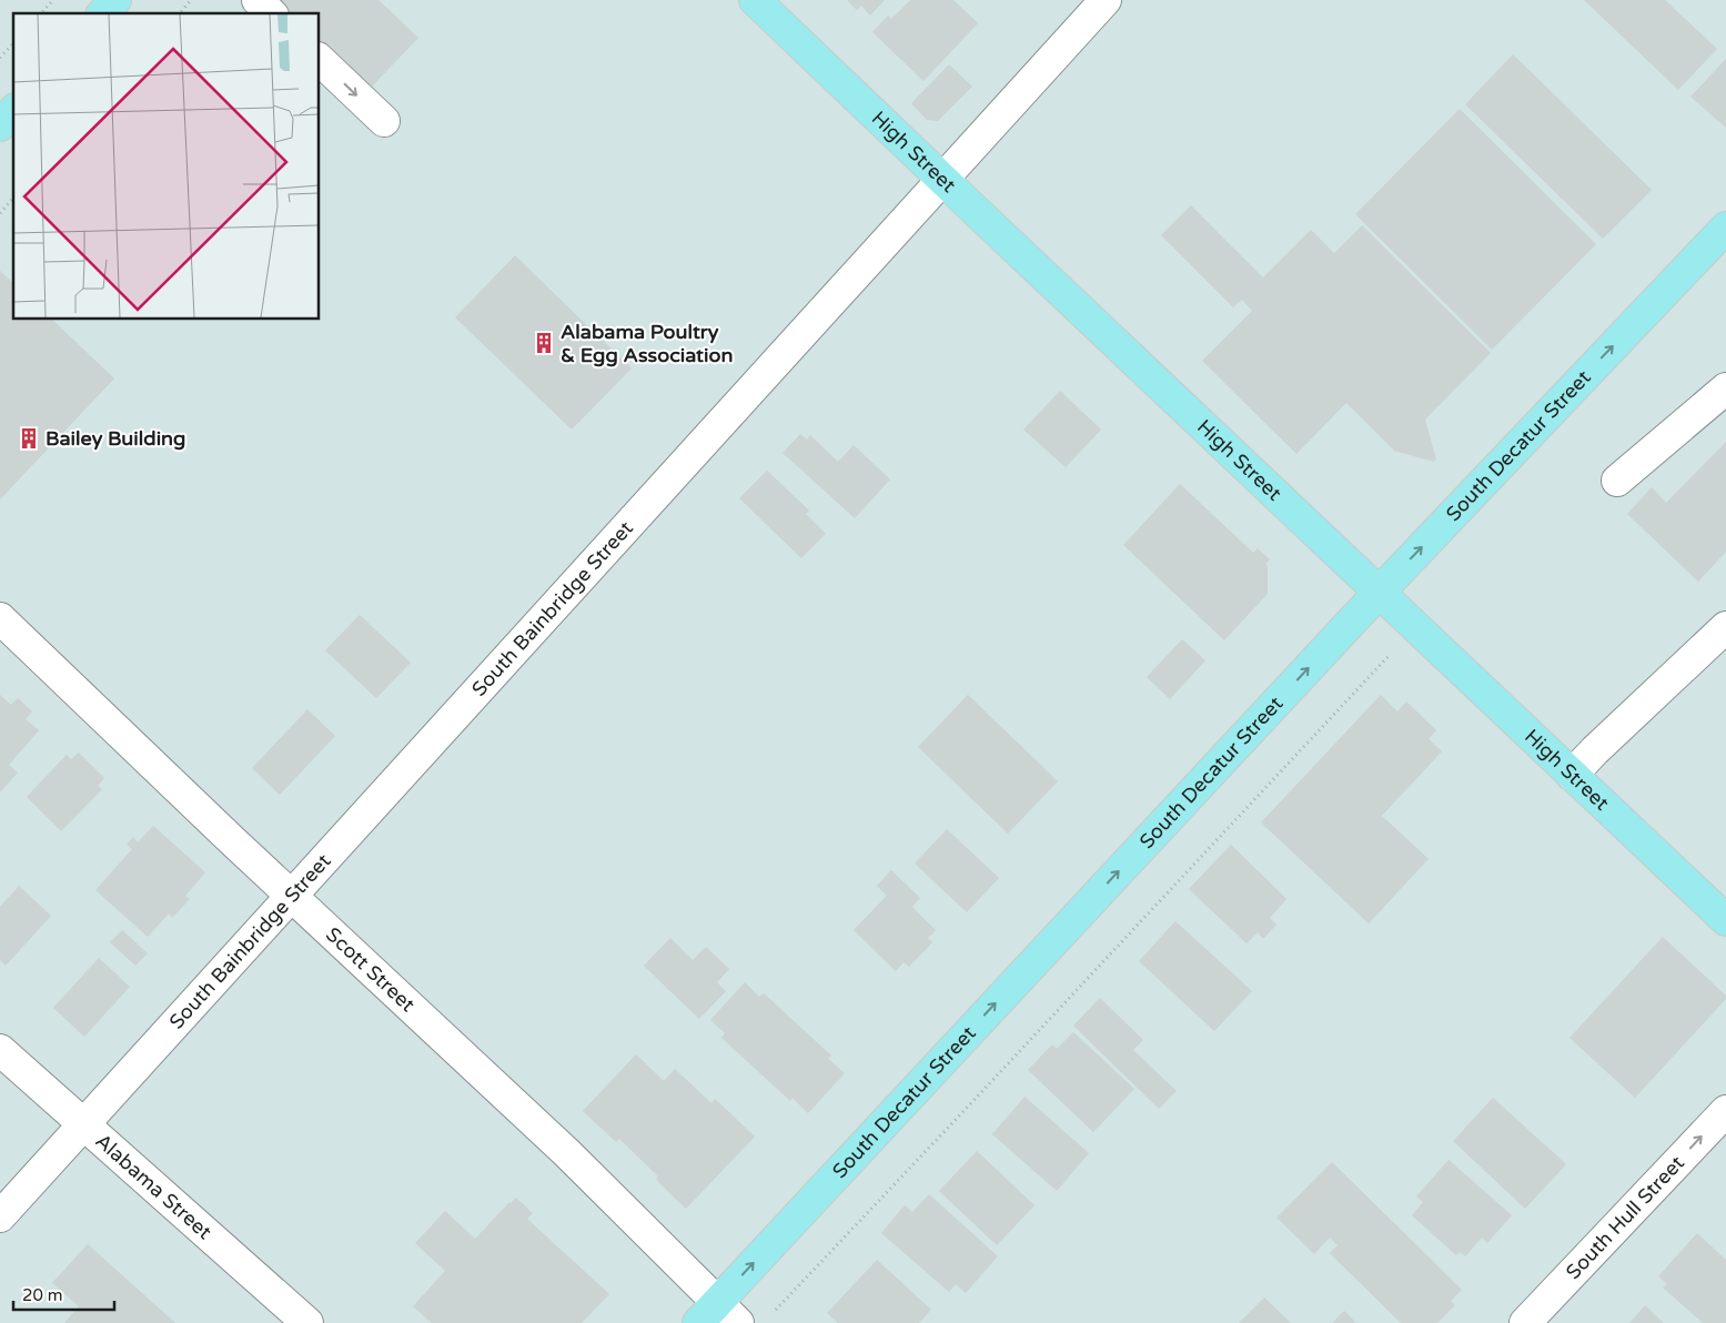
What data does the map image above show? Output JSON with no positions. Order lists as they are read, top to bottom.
{
  "streets": {
    "main road": ["High Street", "South Decatur Street"],
    "street": [
      "South Bainbridge Street",
      "Scott Street",
      "Alabama Street",
      "South Hull Street"
    ]
  },
  "crossings": [
    ["High Street", "South Decatur Street"],
    ["High Street", "South Bainbridge Street"],
    ["South Decatur Street", "Scott Street"],
    ["South Bainbridge Street", "Scott Street"],
    ["South Bainbridge Street", "Alabama Street"]
  ],
  "one_way": ["South Decatur Street", "South Hull Street"],
  "places": {
    "building": ["Alabama Poultry & Egg Association", "Bailey Building"]
  },
  "scale_bar": "20 m"
}
